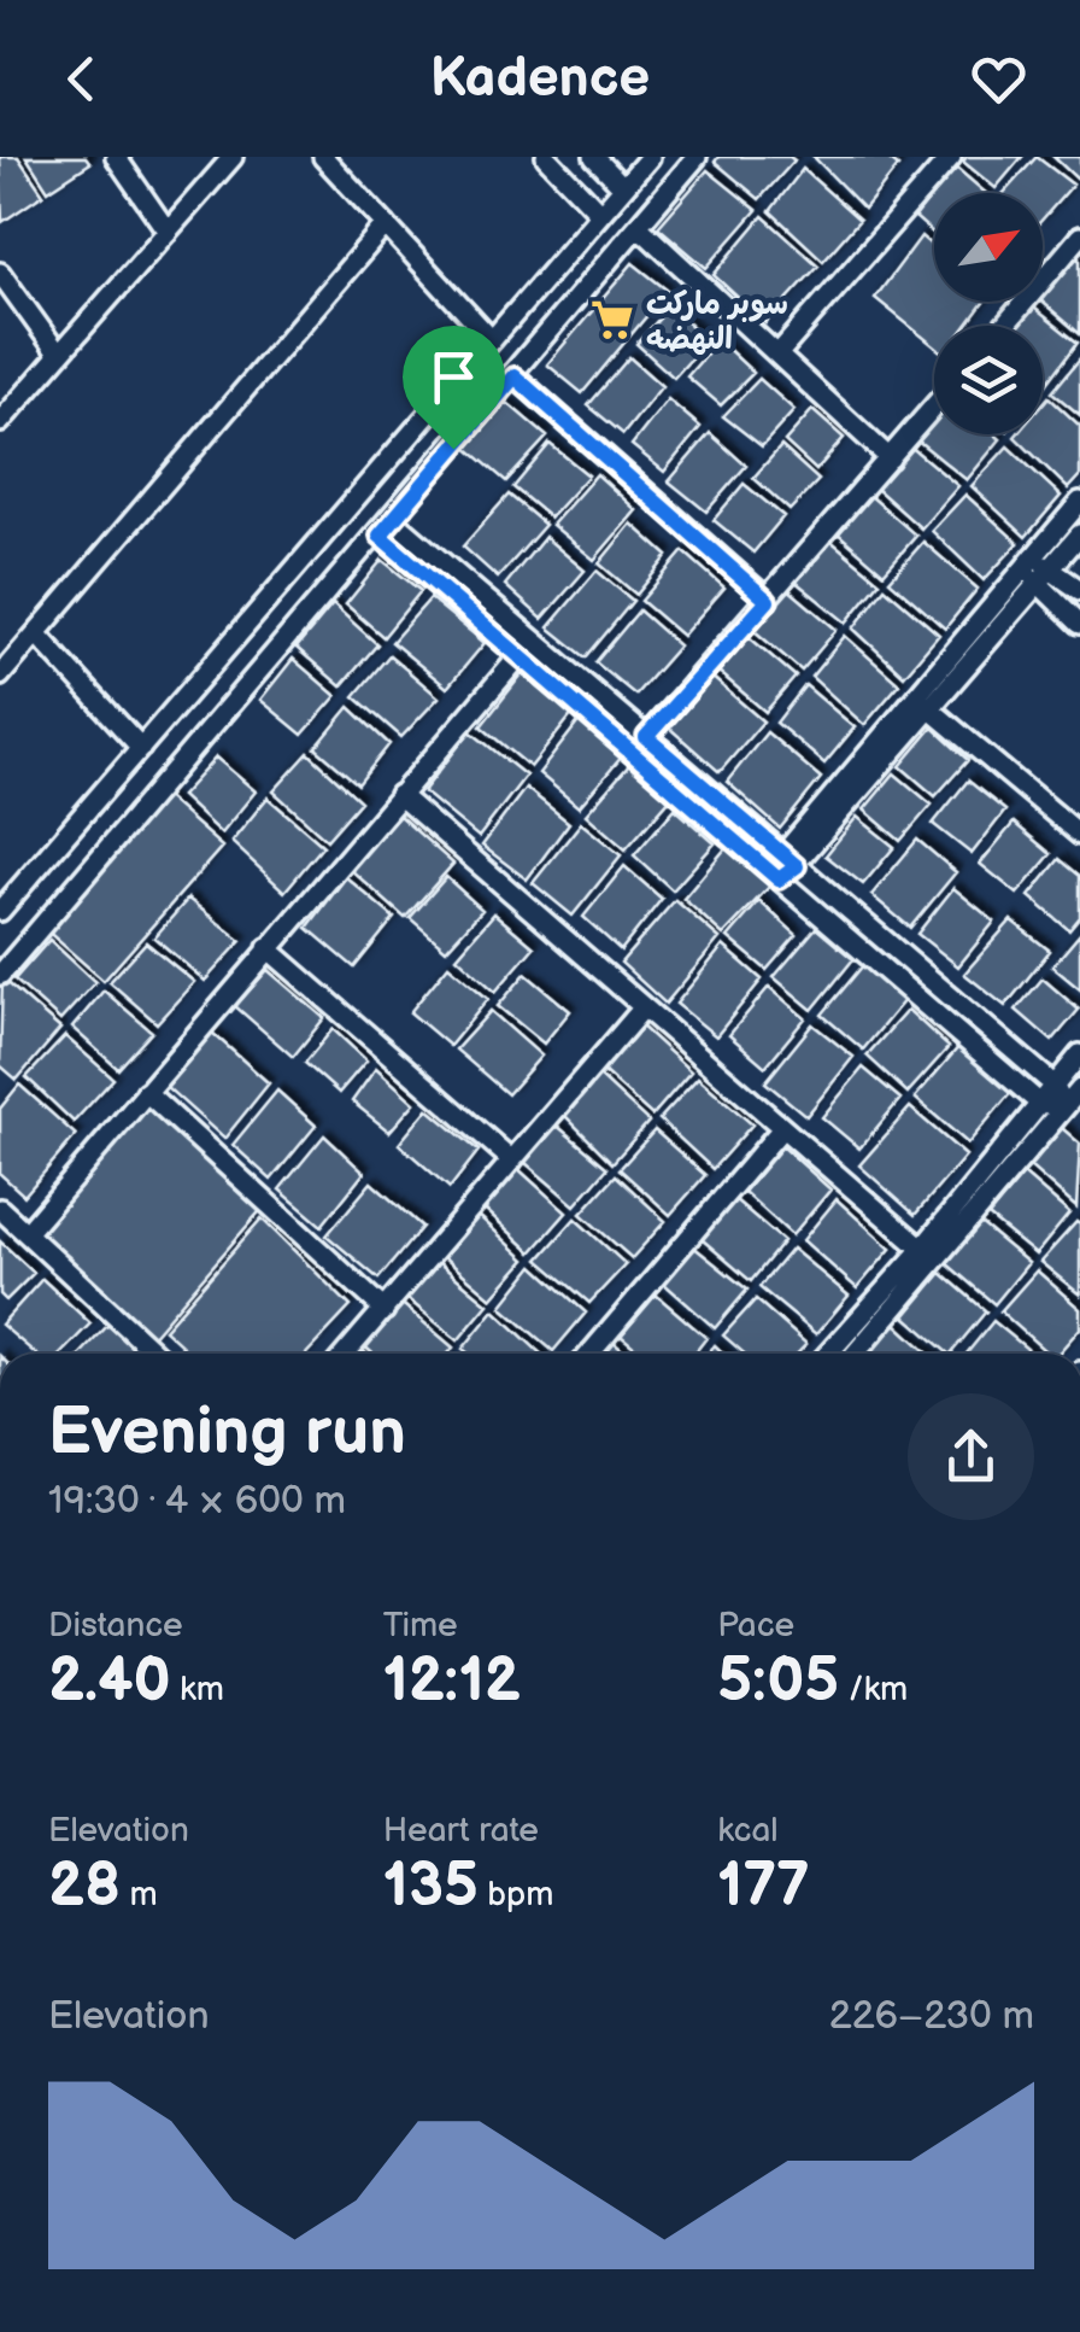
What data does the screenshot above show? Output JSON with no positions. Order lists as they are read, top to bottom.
{
  "places": {
    "supermarket": ["سوبر ماركت النهضه"]
  },
  "north": "top right",
  "page": {
    "header": "Kadence",
    "heading": ["Evening run", "19:30 · 4 × 600 m"],
    "stats": [
      ["Distance", "2.40 km"],
      ["Time", "12:12"],
      ["Pace", "5:05 /km"],
      ["Elevation", "28 m"],
      ["Heart rate", "135 bpm"],
      ["kcal", "177"]
    ],
    "chart": ["Elevation", "226–230 m"]
  }
}
